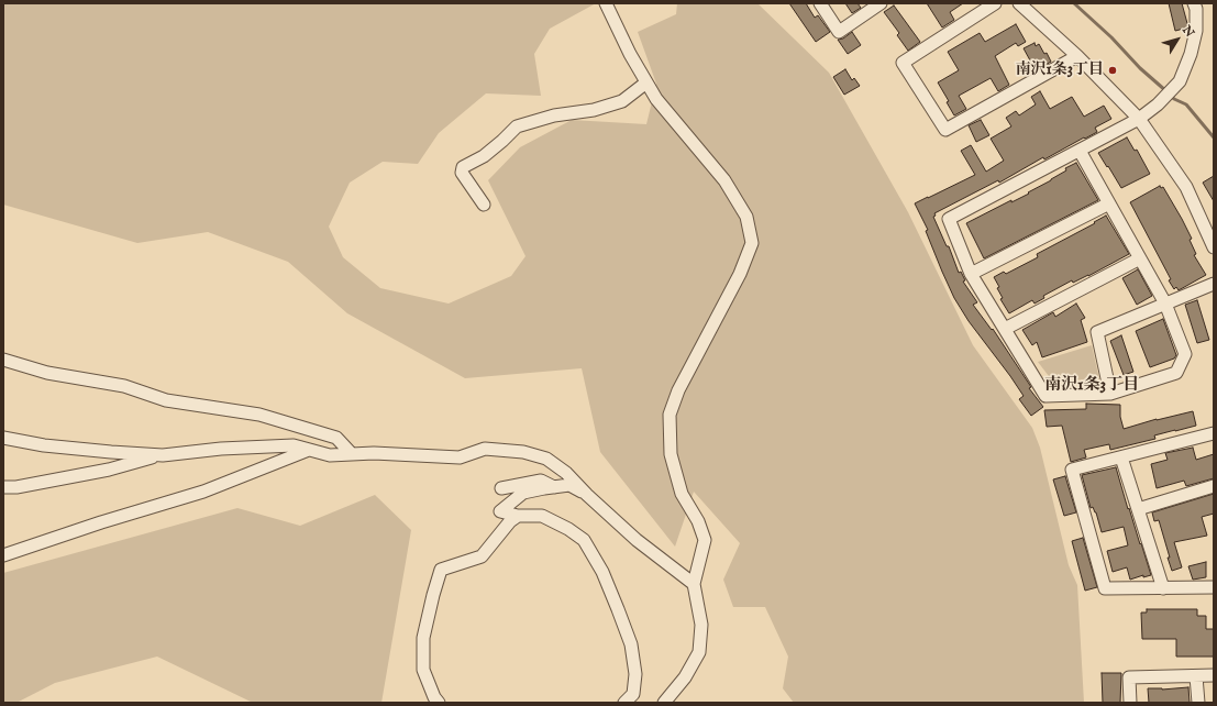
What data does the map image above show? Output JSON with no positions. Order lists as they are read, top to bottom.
{
  "districts": ["南沢1条3丁目"],
  "places": ["南沢1条3丁目"],
  "north": "top right"
}
